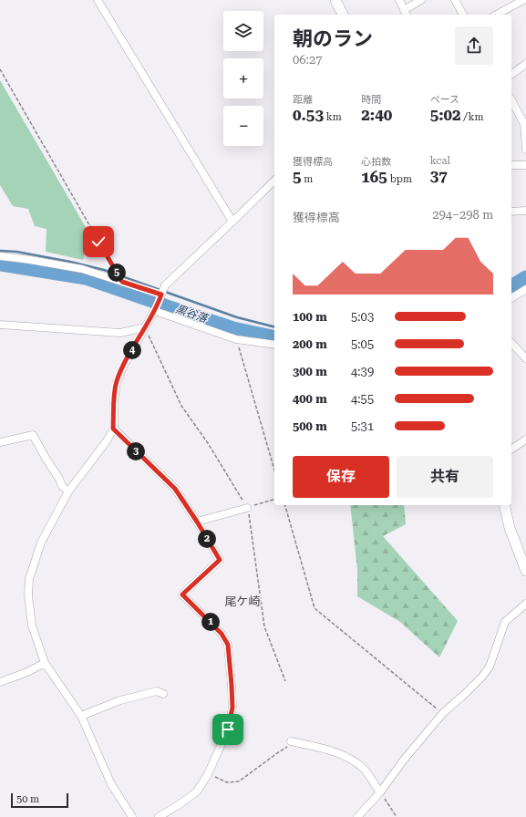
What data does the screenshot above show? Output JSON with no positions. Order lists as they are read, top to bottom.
{
  "districts": ["尾ケ崎"],
  "water": ["黒谷落"],
  "scale_bar": "50 m",
  "page": {
    "map_buttons": ["+", "−"],
    "heading": ["朝のラン", "06:27"],
    "stats": [
      ["距離", "0.53 km"],
      ["時間", "2:40"],
      ["ペース", "5:02 /km"],
      ["獲得標高", "5 m"],
      ["心拍数", "165 bpm"],
      ["kcal", "37"]
    ],
    "chart": ["獲得標高", "294–298 m"],
    "pins": [
      "5",
      "4",
      "3",
      "2",
      "1"
    ],
    "list": [
      {
        "name": "100 m",
        "note": "5:03"
      },
      {
        "name": "200 m",
        "note": "5:05"
      },
      {
        "name": "300 m",
        "note": "4:39"
      },
      {
        "name": "400 m",
        "note": "4:55"
      },
      {
        "name": "500 m",
        "note": "5:31"
      }
    ],
    "buttons": ["保存", "共有"],
    "scale": "50 m"
  }
}
